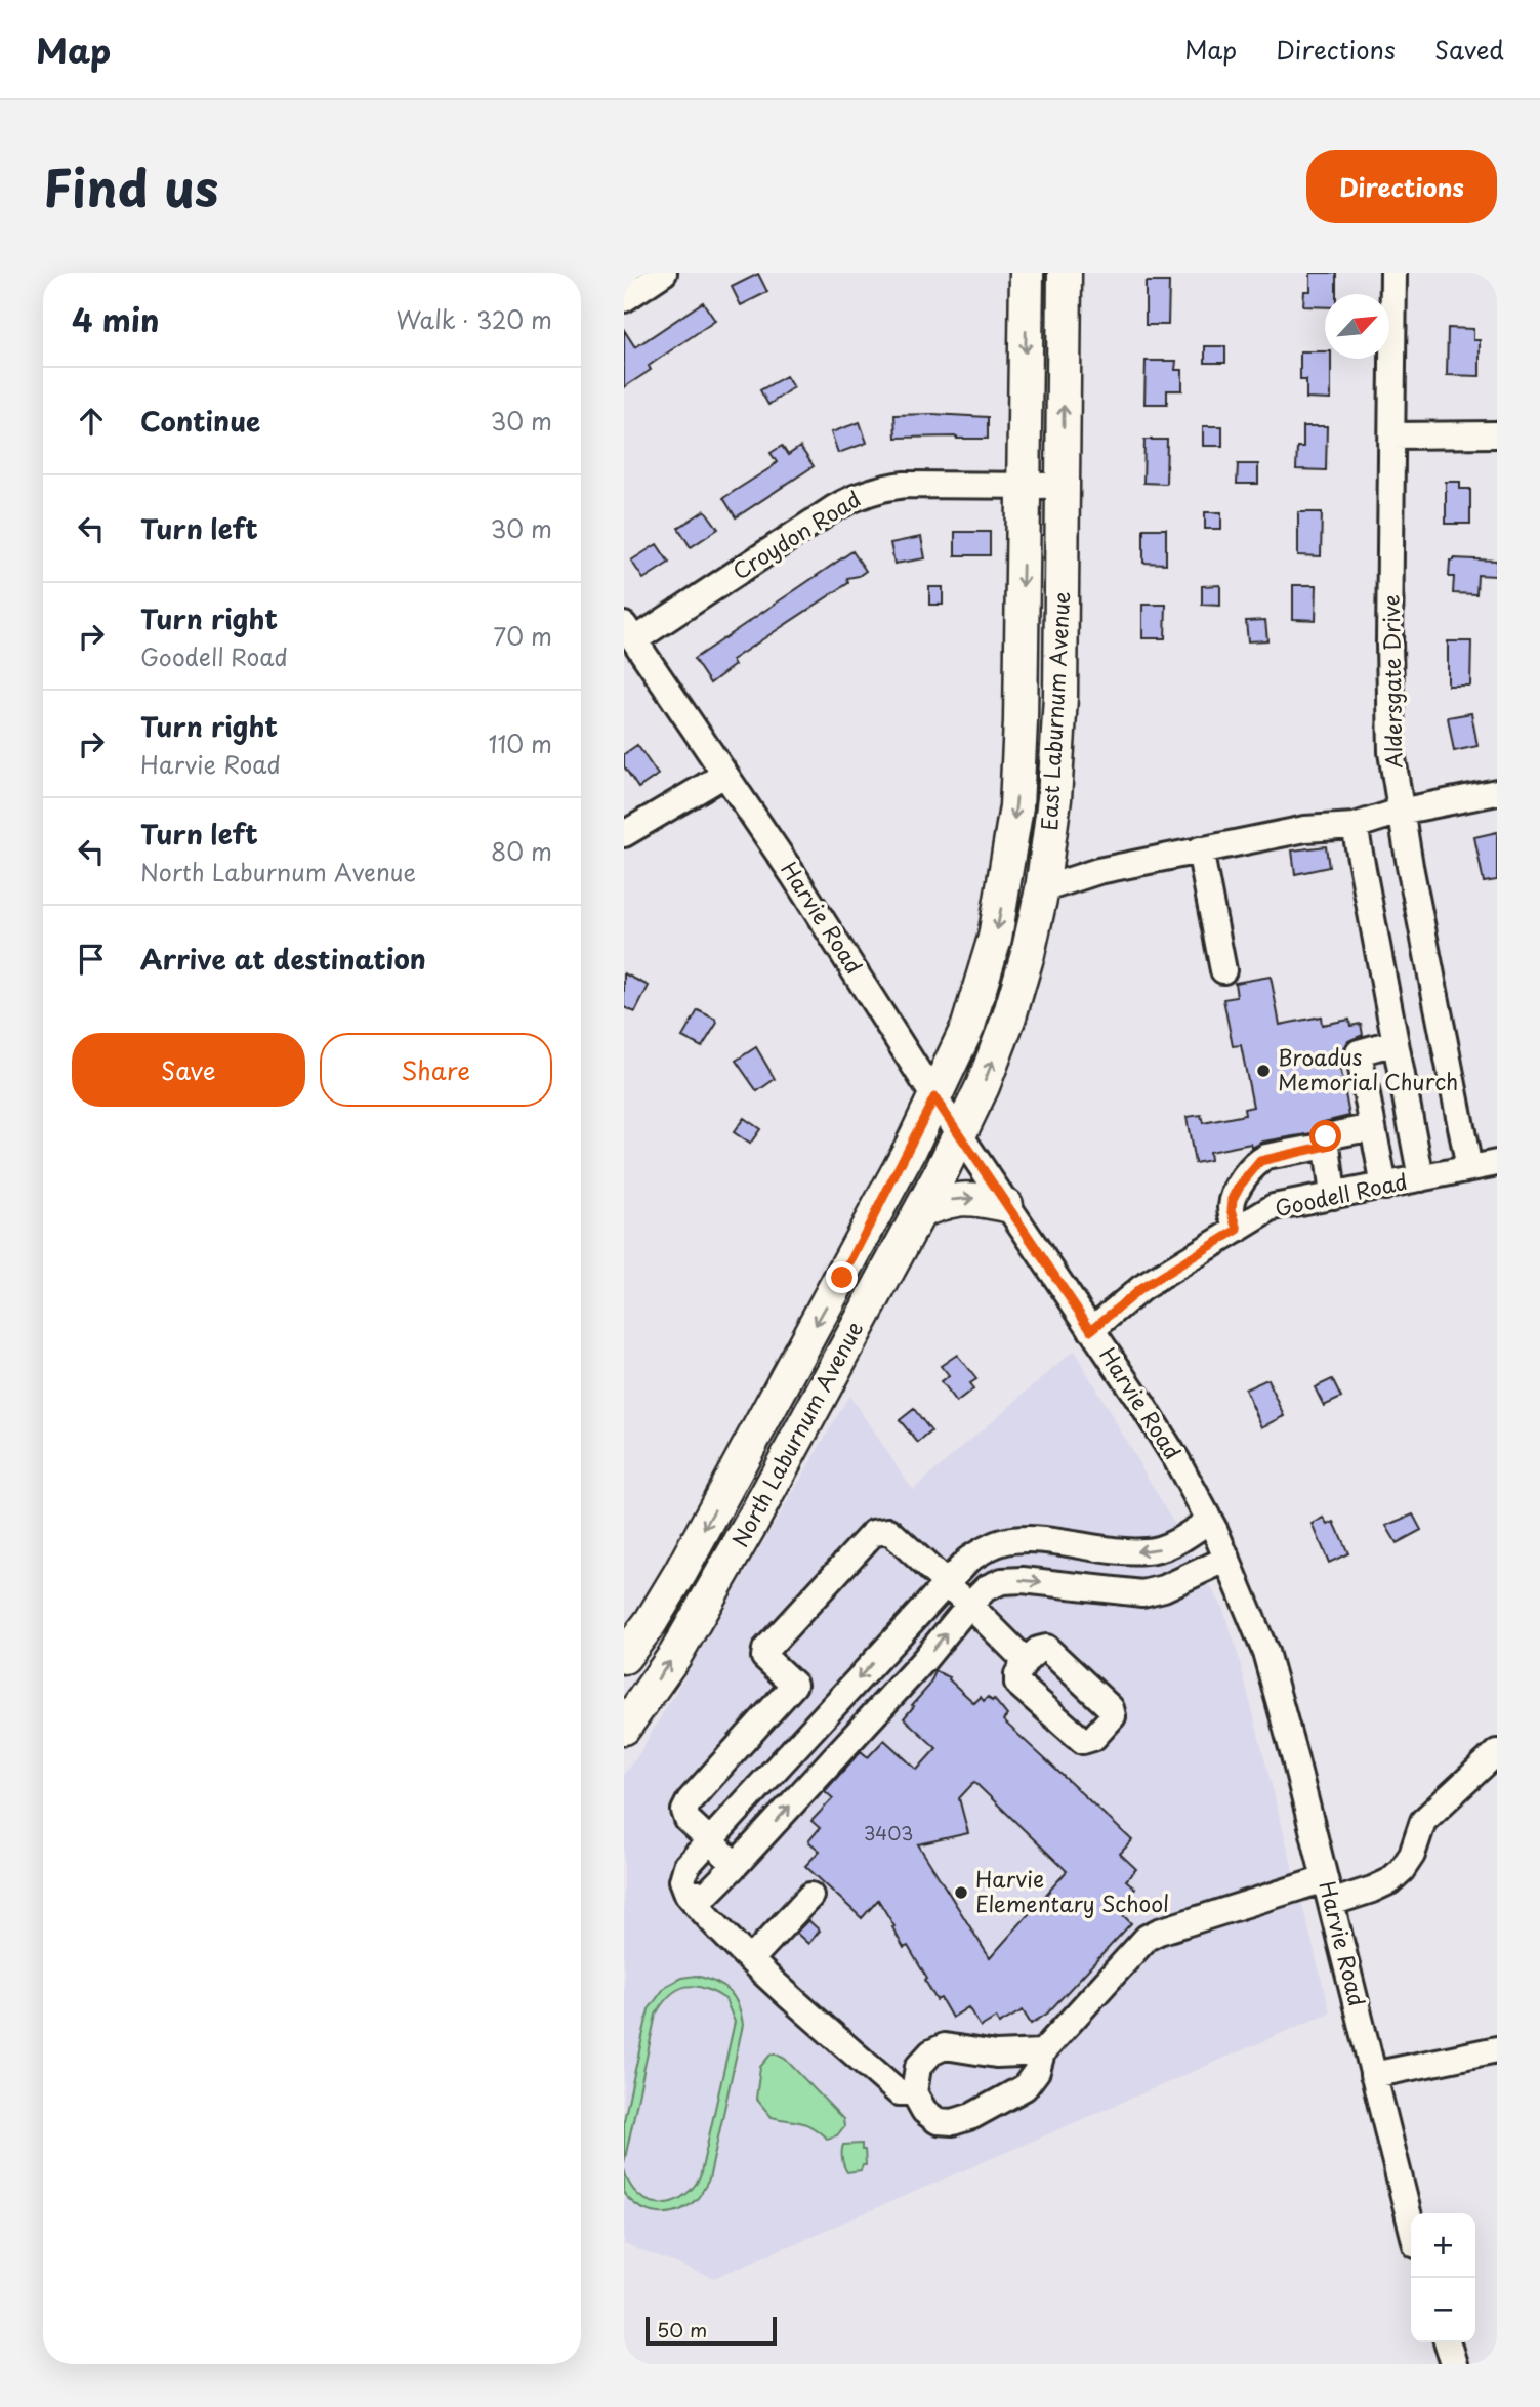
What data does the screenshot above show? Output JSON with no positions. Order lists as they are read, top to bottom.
{
  "streets": {
    "main road": ["East Laburnum Avenue", "North Laburnum Avenue"],
    "street": [
      "Croydon Road",
      "Aldersgate Drive",
      "Harvie Road",
      "Goodell Road"
    ]
  },
  "crossings": [
    ["Croydon Road", "East Laburnum Avenue"],
    ["Croydon Road", "Harvie Road"],
    ["Aldersgate Drive", "Goodell Road"],
    ["East Laburnum Avenue", "Harvie Road"],
    ["East Laburnum Avenue", "North Laburnum Avenue"],
    ["Harvie Road", "Goodell Road"],
    ["Harvie Road", "North Laburnum Avenue"]
  ],
  "places": ["Broadus Memorial Church", "Harvie Elementary School"],
  "house_numbers": ["3403"],
  "scale_bar": "50 m",
  "north": "top right",
  "page": {
    "header": "Map",
    "nav": ["Map", "Directions", "Saved"],
    "title": "Find us",
    "buttons": [
      "Directions",
      ["Save", "Share"]
    ],
    "heading": ["4 min", "Walk · 320 m"],
    "list": [
      ["Continue", "30 m"],
      ["Turn left", "30 m"],
      ["Turn right", "Goodell Road", "70 m"],
      ["Turn right", "Harvie Road", "110 m"],
      ["Turn left", "North Laburnum Avenue", "80 m"],
      "Arrive at destination"
    ],
    "map_buttons": ["+", "−"],
    "scale": "50 m"
  }
}
